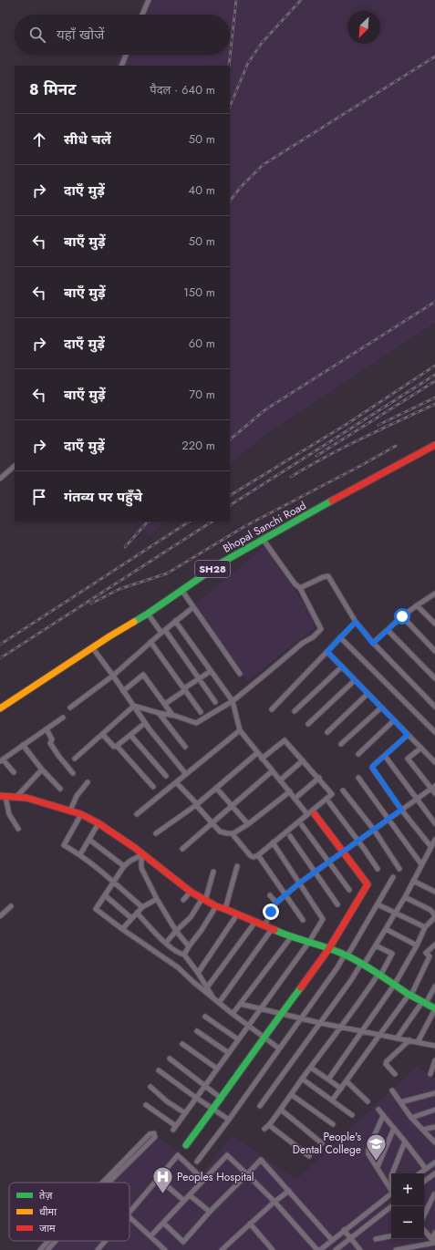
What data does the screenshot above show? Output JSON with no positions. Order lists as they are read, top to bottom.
{
  "streets": {
    "street": ["Bhopal Sanchi Road", "SH28"]
  },
  "places": {
    "school or university": ["People's Dental College"],
    "hospital": ["Peoples Hospital"]
  },
  "legend": ["तेज़", "धीमा", "जाम"],
  "north": "bottom left",
  "page": {
    "search": "यहाँ खोजें",
    "heading": ["8 मिनट", "पैदल · 640 m"],
    "list": [
      ["सीधे चलें", "50 m"],
      ["दाएँ मुड़ें", "40 m"],
      ["बाएँ मुड़ें", "50 m"],
      ["बाएँ मुड़ें", "150 m"],
      ["दाएँ मुड़ें", "60 m"],
      ["बाएँ मुड़ें", "70 m"],
      ["दाएँ मुड़ें", "220 m"],
      "गंतव्य पर पहुँचे"
    ],
    "map_buttons": ["+", "−"]
  }
}
